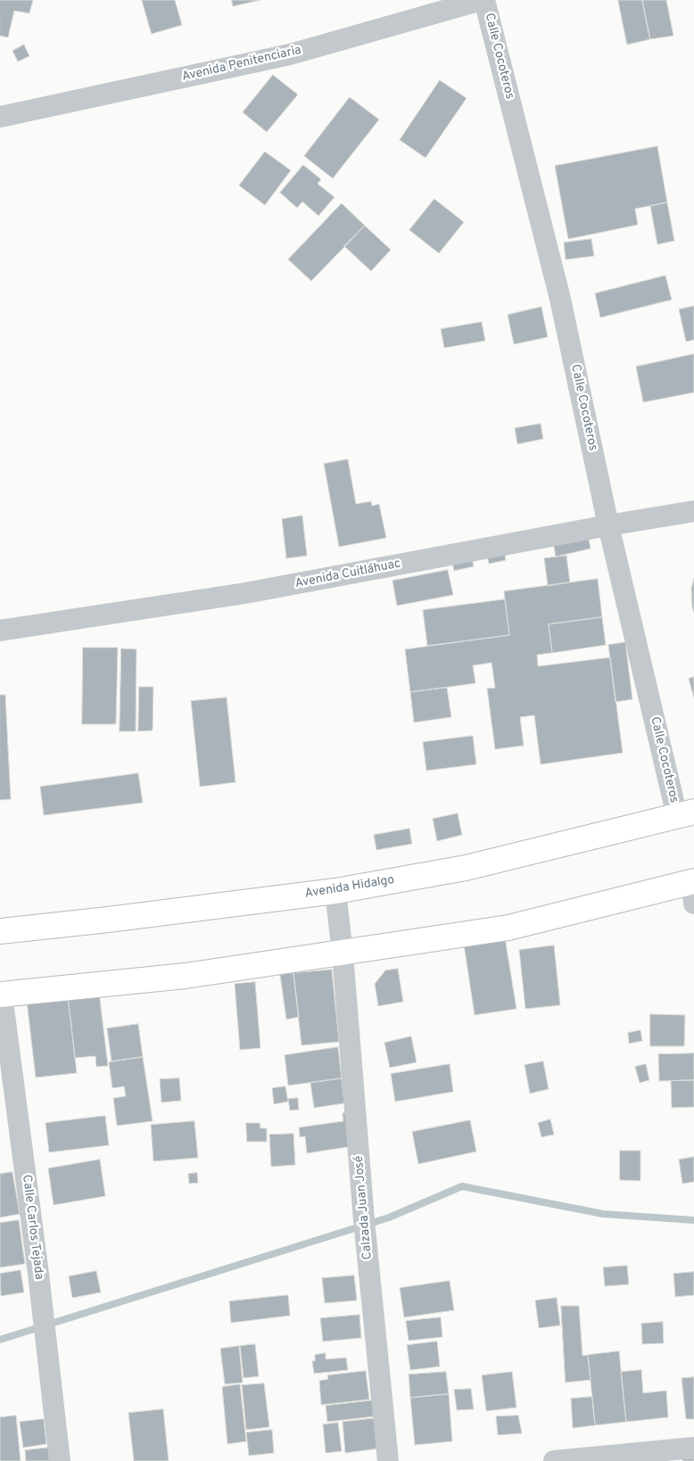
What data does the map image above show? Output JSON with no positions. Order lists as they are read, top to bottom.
{
  "streets": {
    "main road": ["Avenida Hidalgo"],
    "street": [
      "Calle Cocoteros",
      "Avenida Penitenciaria",
      "Avenida Cuitláhuac",
      "Calzada Juan José",
      "Calle Carlos Tejada"
    ]
  },
  "crossings": [
    ["Calle Cocoteros", "Avenida Penitenciaria"],
    ["Calle Cocoteros", "Avenida Cuitláhuac"],
    ["Calle Cocoteros", "Avenida Hidalgo"],
    ["Avenida Hidalgo", "Calzada Juan José"]
  ]
}
